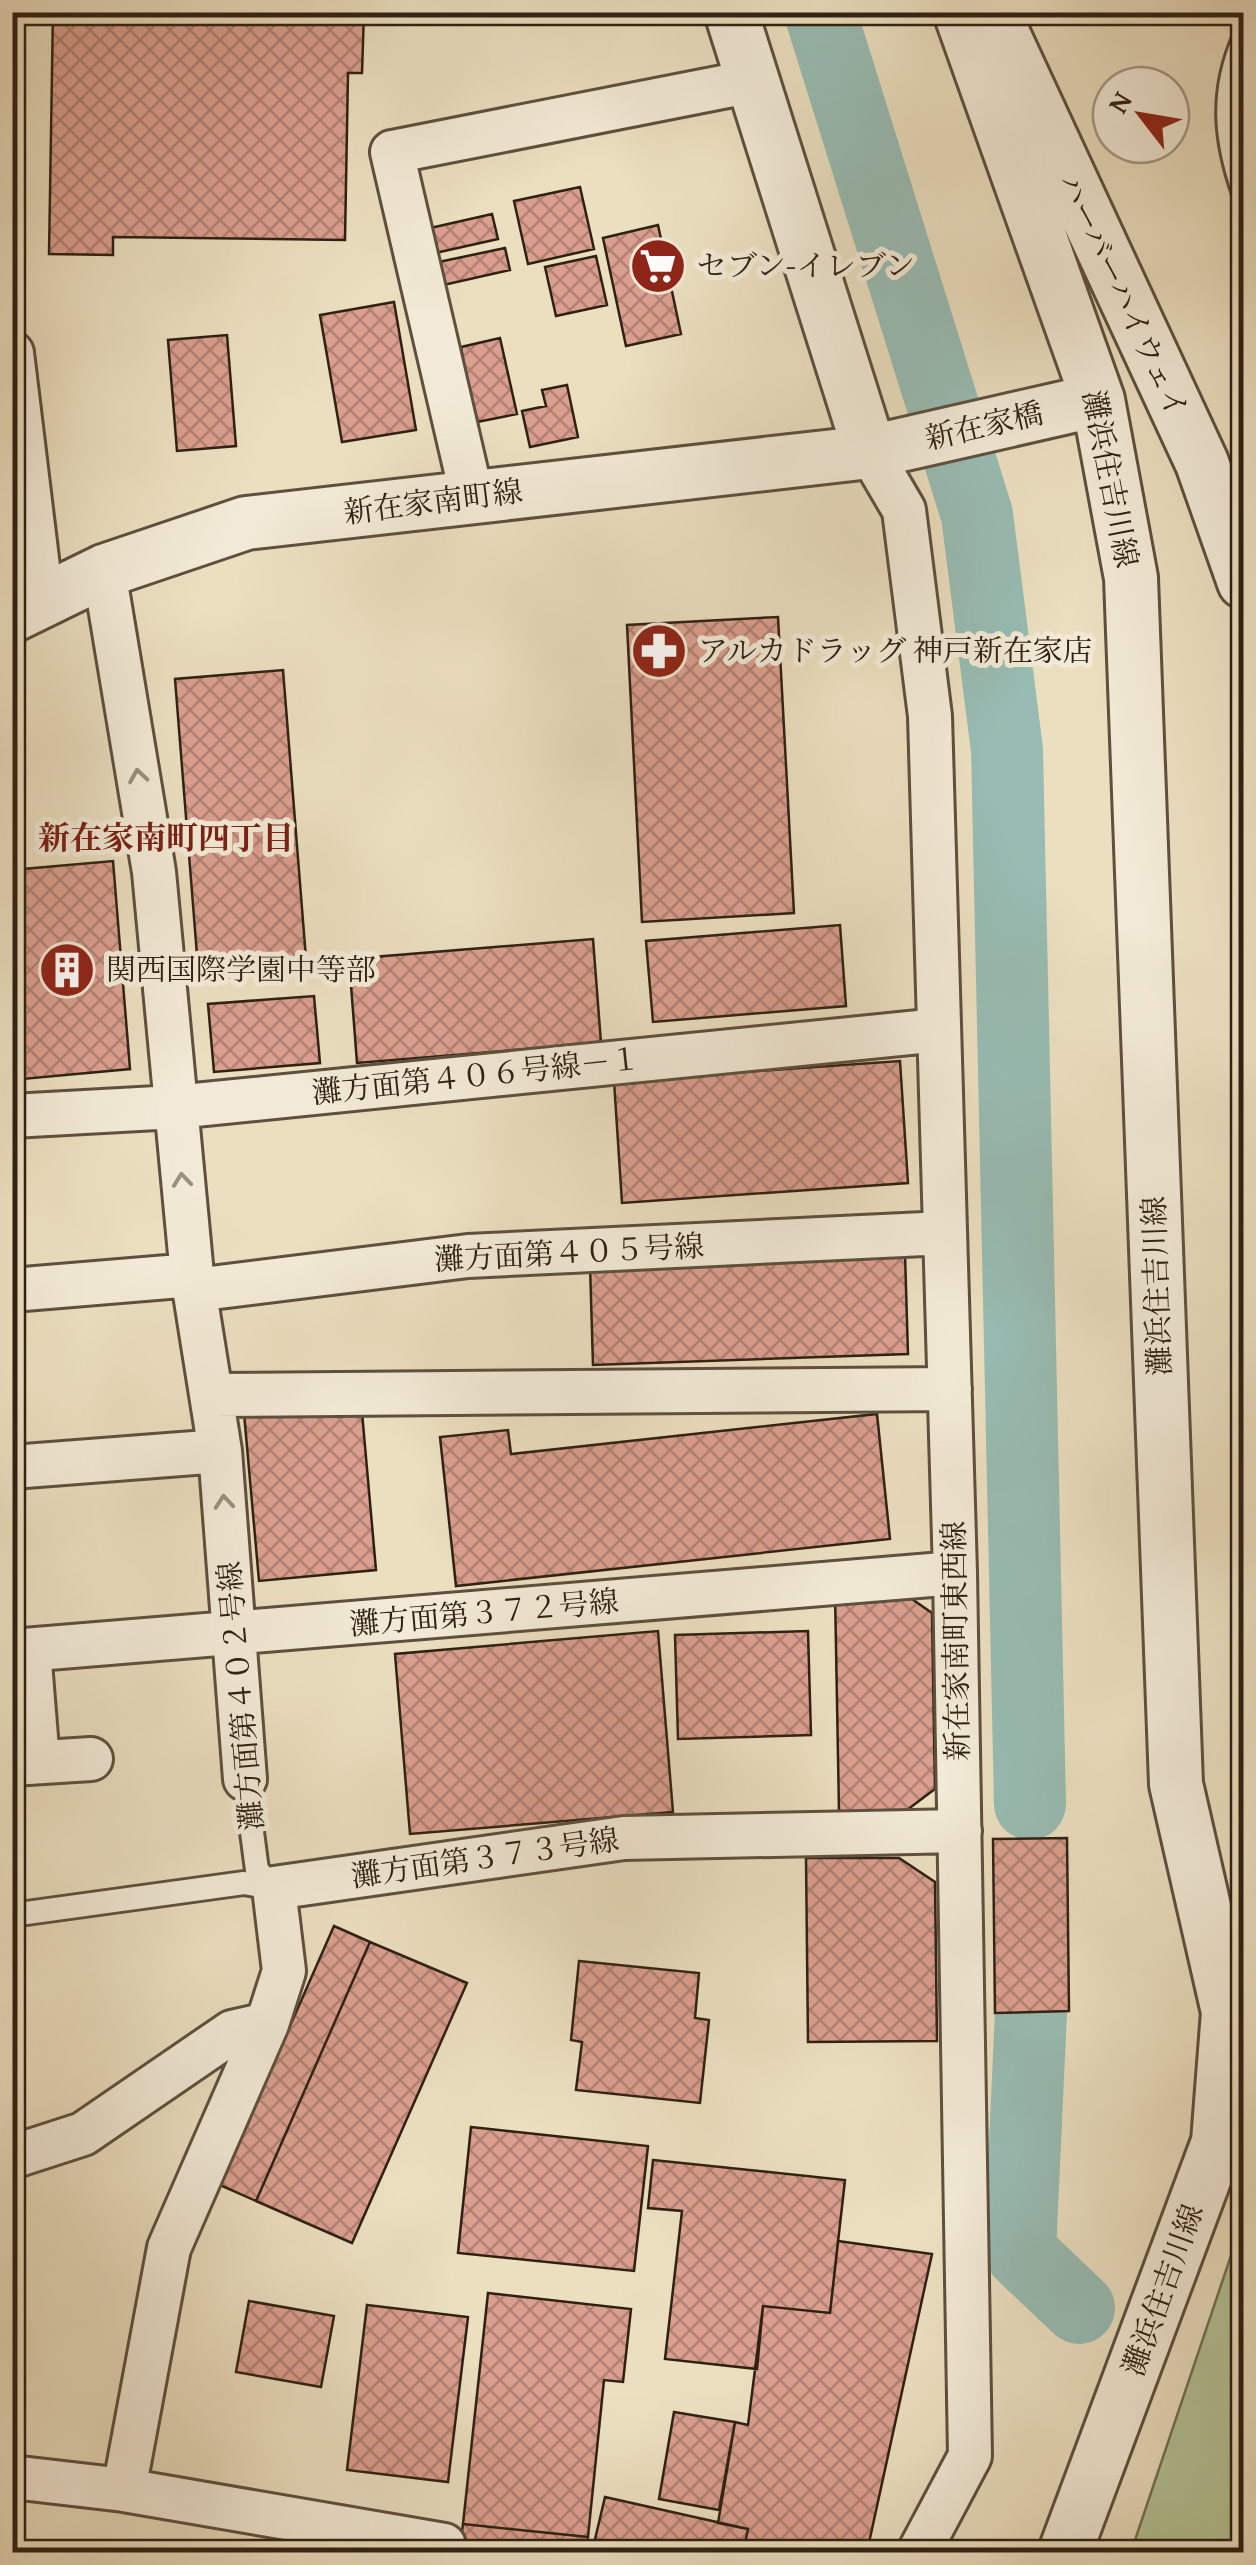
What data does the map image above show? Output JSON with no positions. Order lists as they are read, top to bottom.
{
  "streets": {
    "street": [
      "ハーバーハイウェイ",
      "新在家橋",
      "灘浜住吉川線",
      "新在家南町線",
      "灘方面第４０６号線－１",
      "灘方面第４０５号線",
      "灘方面第３７２号線",
      "新在家南町東西線",
      "灘方面第４０２号線",
      "灘方面第３７３号線"
    ]
  },
  "crossings": [
    ["新在家橋", "灘浜住吉川線"],
    ["新在家橋", "新在家南町線"],
    ["新在家橋", "新在家南町東西線"],
    ["新在家南町線", "新在家南町東西線"],
    ["新在家南町線", "灘方面第４０２号線"],
    ["灘方面第４０６号線－１", "新在家南町東西線"],
    ["灘方面第４０６号線－１", "灘方面第４０２号線"],
    ["灘方面第４０５号線", "新在家南町東西線"],
    ["灘方面第４０５号線", "灘方面第４０２号線"],
    ["灘方面第３７２号線", "新在家南町東西線"],
    ["灘方面第３７２号線", "灘方面第４０２号線"],
    ["新在家南町東西線", "灘方面第３７３号線"],
    ["灘方面第４０２号線", "灘方面第３７３号線"]
  ],
  "one_way": ["灘方面第４０２号線"],
  "districts": ["新在家南町四丁目"],
  "places": {
    "supermarket": ["セブン-イレブン"],
    "pharmacy": ["アルカドラッグ 神戸新在家店"],
    "building": ["関西国際学園中等部"]
  },
  "north": "top left"
}
